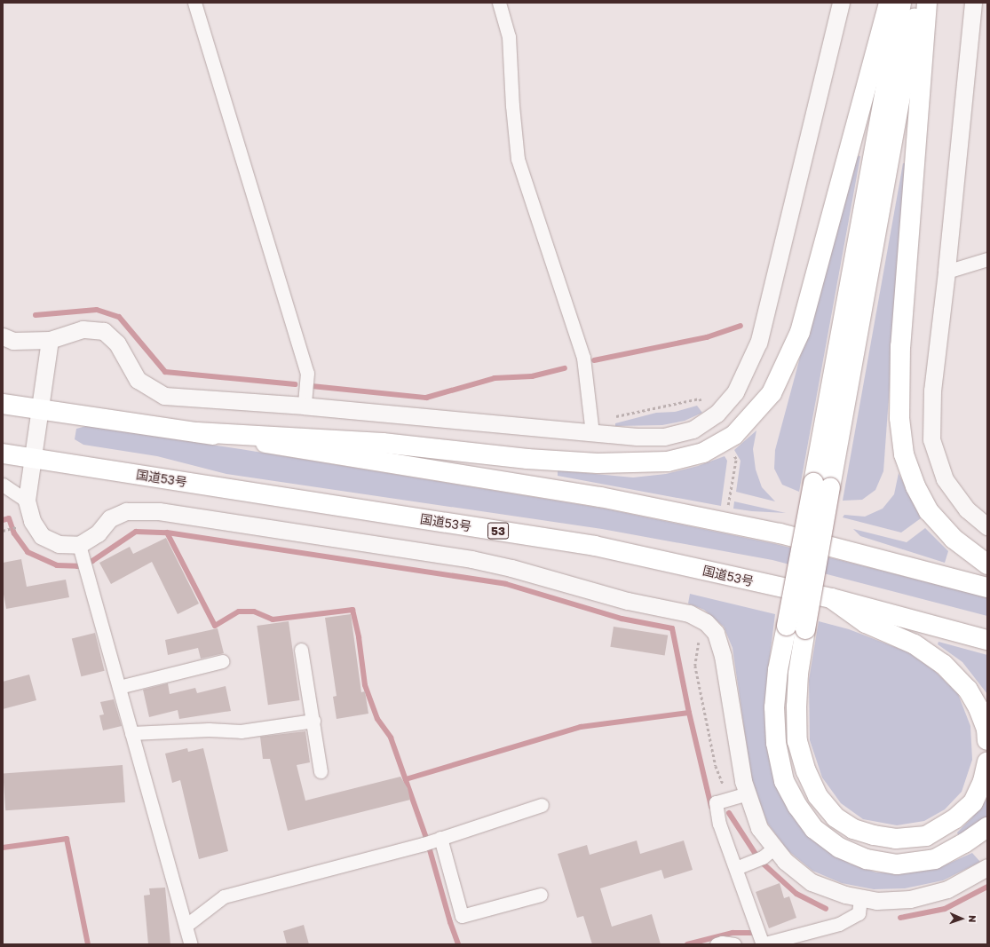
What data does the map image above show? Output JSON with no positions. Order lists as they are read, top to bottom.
{
  "streets": {
    "highway": ["国道53号", "53"]
  },
  "north": "right"
}
